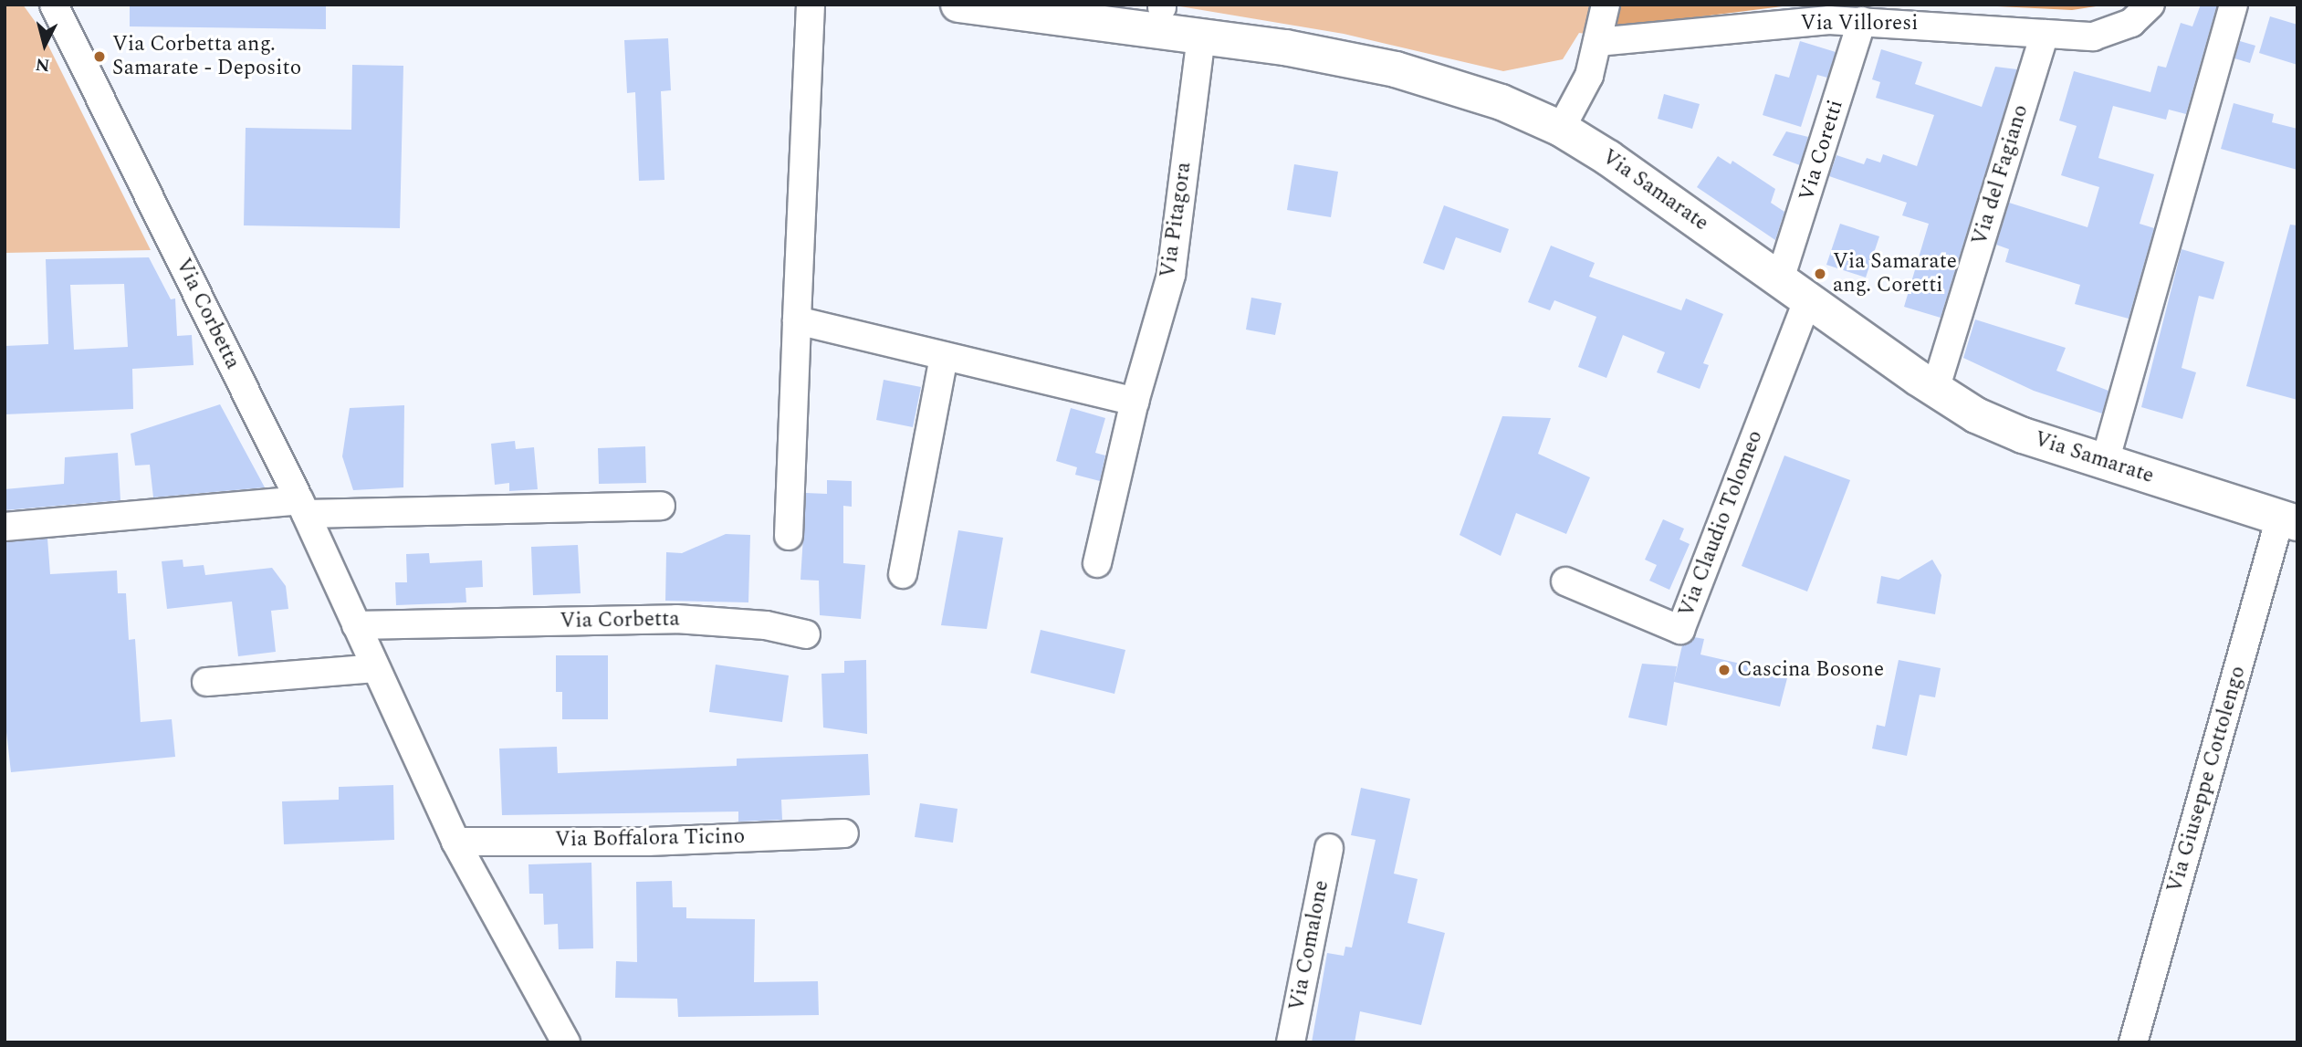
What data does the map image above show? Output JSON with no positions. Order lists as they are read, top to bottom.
{
  "streets": {
    "street": [
      "Via Villoresi",
      "Via Coretti",
      "Via del Fagiano",
      "Via Samarate",
      "Via Pitagora",
      "Via Corbetta",
      "Via Claudio Tolomeo",
      "Via Giuseppe Cottolengo",
      "Via Boffalora Ticino",
      "Via Comalone"
    ]
  },
  "crossings": [
    ["Via Villoresi", "Via Coretti"],
    ["Via Villoresi", "Via del Fagiano"],
    ["Via Coretti", "Via Samarate"],
    ["Via del Fagiano", "Via Samarate"],
    ["Via Samarate", "Via Pitagora"],
    ["Via Samarate", "Via Claudio Tolomeo"],
    ["Via Samarate", "Via Giuseppe Cottolengo"],
    ["Via Corbetta", "Via Boffalora Ticino"]
  ],
  "places": ["Via Corbetta ang. Samarate - Deposito", "Via Samarate ang. Coretti", "Cascina Bosone"],
  "north": "bottom"
}
